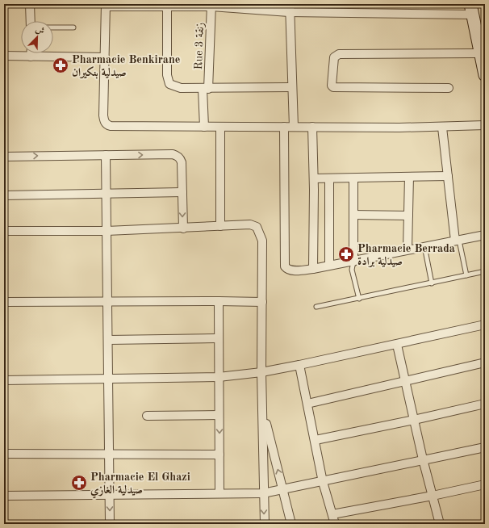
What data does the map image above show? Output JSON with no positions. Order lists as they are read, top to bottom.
{
  "streets": {
    "street": ["Rue 3 زنقة"]
  },
  "places": {
    "pharmacy": ["Pharmacie Benkirane صيدلية بنكيران", "Pharmacie Berrada صيدلية برادة", "Pharmacie El Ghazi صيدلية الغازي"]
  },
  "north": "top right"
}
